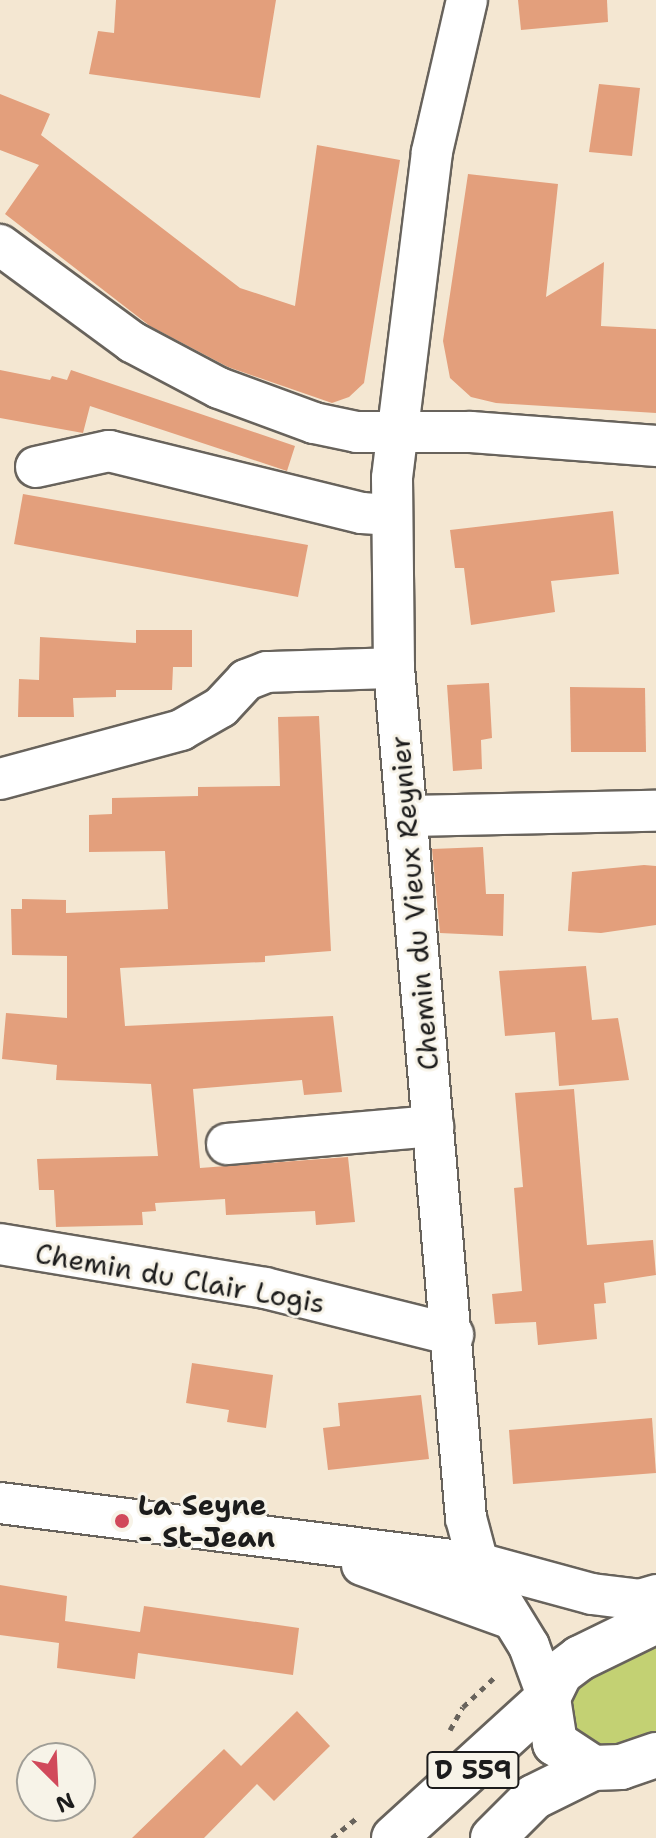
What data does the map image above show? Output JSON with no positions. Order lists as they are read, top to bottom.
{
  "streets": {
    "main road": ["D 559"],
    "street": ["Chemin du Vieux Reynier", "Chemin du Clair Logis"]
  },
  "crossings": [
    ["Chemin du Vieux Reynier", "Chemin du Clair Logis"],
    ["Chemin du Vieux Reynier", "D 559"]
  ],
  "places": ["La Seyne - St-Jean"],
  "north": "bottom right"
}
